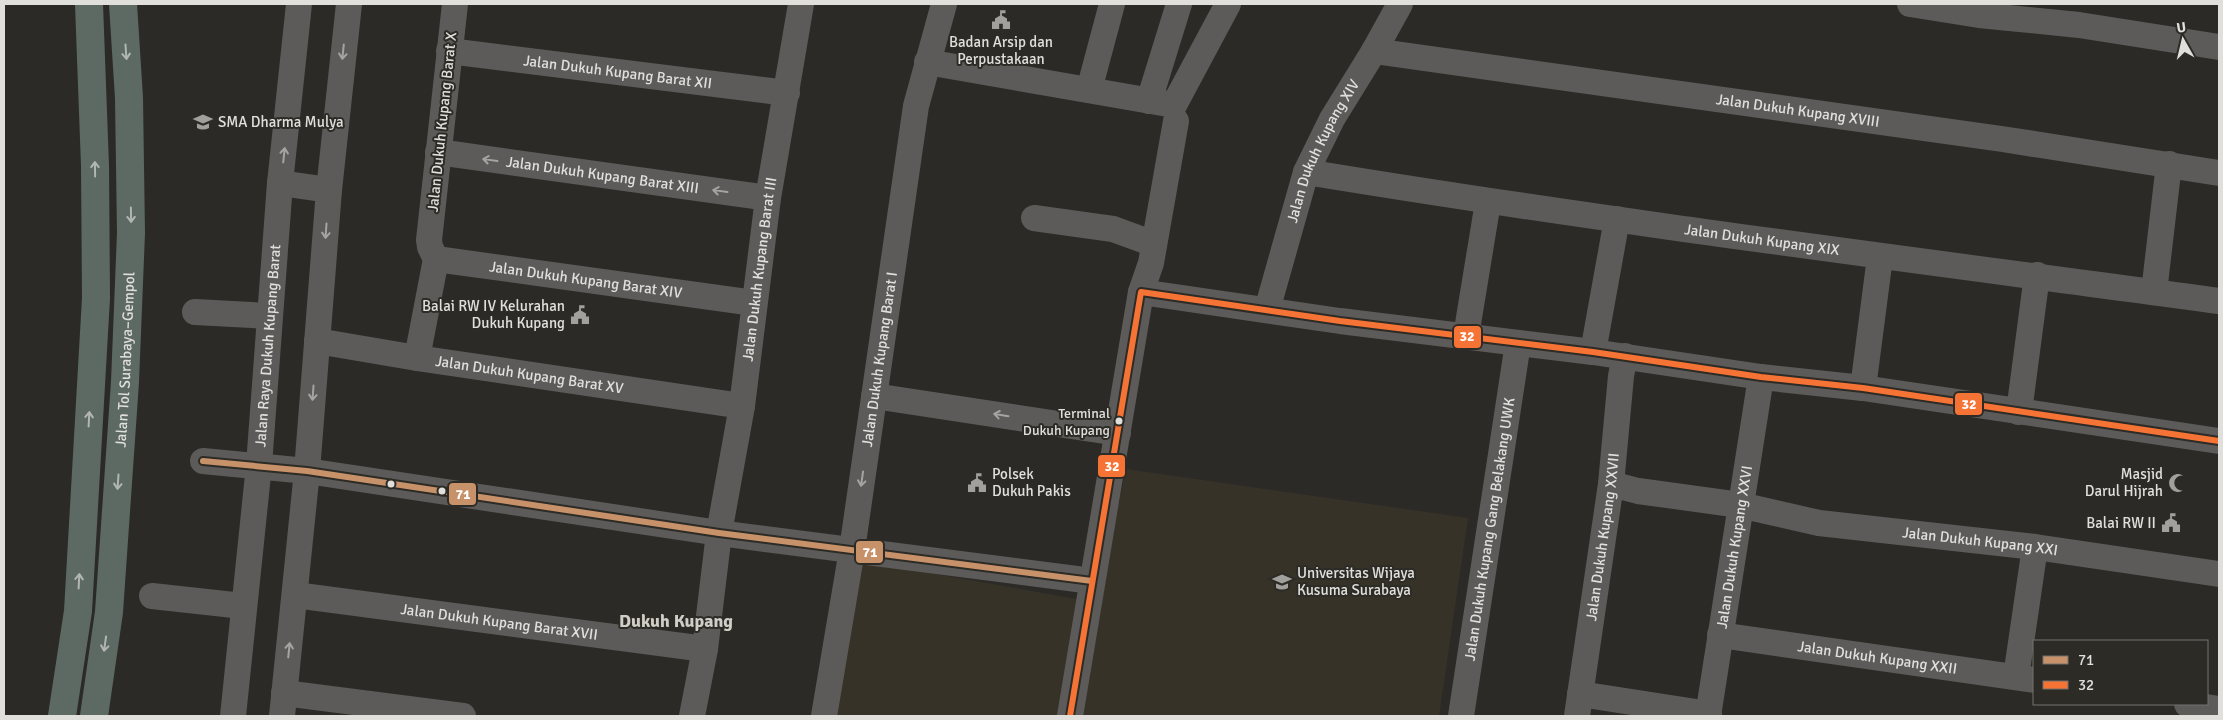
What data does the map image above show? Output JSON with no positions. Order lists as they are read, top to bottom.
{
  "streets": {
    "highway": ["Jalan Tol Surabaya–Gempol"],
    "street": [
      "Jalan Dukuh Kupang Barat XII",
      "Jalan Dukuh Kupang XVIII",
      "Jalan Dukuh Kupang Barat X",
      "Jalan Dukuh Kupang XIV",
      "Jalan Dukuh Kupang Barat XIII",
      "Jalan Dukuh Kupang XIX",
      "Jalan Dukuh Kupang Barat III",
      "Jalan Dukuh Kupang Barat XIV",
      "Jalan Raya Dukuh Kupang Barat",
      "Jalan Dukuh Kupang Barat I",
      "Jalan Dukuh Kupang Barat XV",
      "Jalan Dukuh Kupang Gang Belakang UWK",
      "Jalan Dukuh Kupang XXVII",
      "Jalan Dukuh Kupang XXI",
      "Jalan Dukuh Kupang XXVI",
      "Jalan Dukuh Kupang Barat XVII",
      "Jalan Dukuh Kupang XXII"
    ]
  },
  "crossings": [
    ["Jalan Dukuh Kupang Barat XII", "Jalan Dukuh Kupang Barat X"],
    ["Jalan Dukuh Kupang Barat XII", "Jalan Dukuh Kupang Barat III"],
    ["Jalan Dukuh Kupang XVIII", "Jalan Dukuh Kupang XIV"],
    ["Jalan Dukuh Kupang Barat X", "Jalan Dukuh Kupang Barat XIII"],
    ["Jalan Dukuh Kupang Barat X", "Jalan Dukuh Kupang Barat XIV"],
    ["Jalan Dukuh Kupang Barat X", "Jalan Dukuh Kupang Barat XV"],
    ["Jalan Dukuh Kupang XIV", "Jalan Dukuh Kupang XIX"],
    ["Jalan Dukuh Kupang Barat XIII", "Jalan Dukuh Kupang Barat III"],
    ["Jalan Dukuh Kupang Barat III", "Jalan Dukuh Kupang Barat XIV"],
    ["Jalan Dukuh Kupang Barat III", "Jalan Dukuh Kupang Barat XV"],
    ["Jalan Dukuh Kupang Barat III", "Jalan Dukuh Kupang Barat XVII"],
    ["Jalan Dukuh Kupang XXVII", "Jalan Dukuh Kupang XXI"],
    ["Jalan Dukuh Kupang XXI", "Jalan Dukuh Kupang XXVI"],
    ["Jalan Dukuh Kupang XXVI", "Jalan Dukuh Kupang XXII"]
  ],
  "one_way": ["Jalan Dukuh Kupang Barat XIII"],
  "districts": ["Dukuh Kupang"],
  "places": {
    "public building": [
      "Badan Arsip dan Perpustakaan",
      "Balai RW IV Kelurahan Dukuh Kupang",
      "Polsek Dukuh Pakis",
      "Balai RW II"
    ],
    "school or university": ["SMA Dharma Mulya", "Universitas Wijaya Kusuma Surabaya"],
    "other": ["Terminal Dukuh Kupang"],
    "mosque": ["Masjid Darul Hijrah"]
  },
  "lines": ["transit line 32", "transit line 71"],
  "legend": ["71", "32"],
  "north": "top"
}
